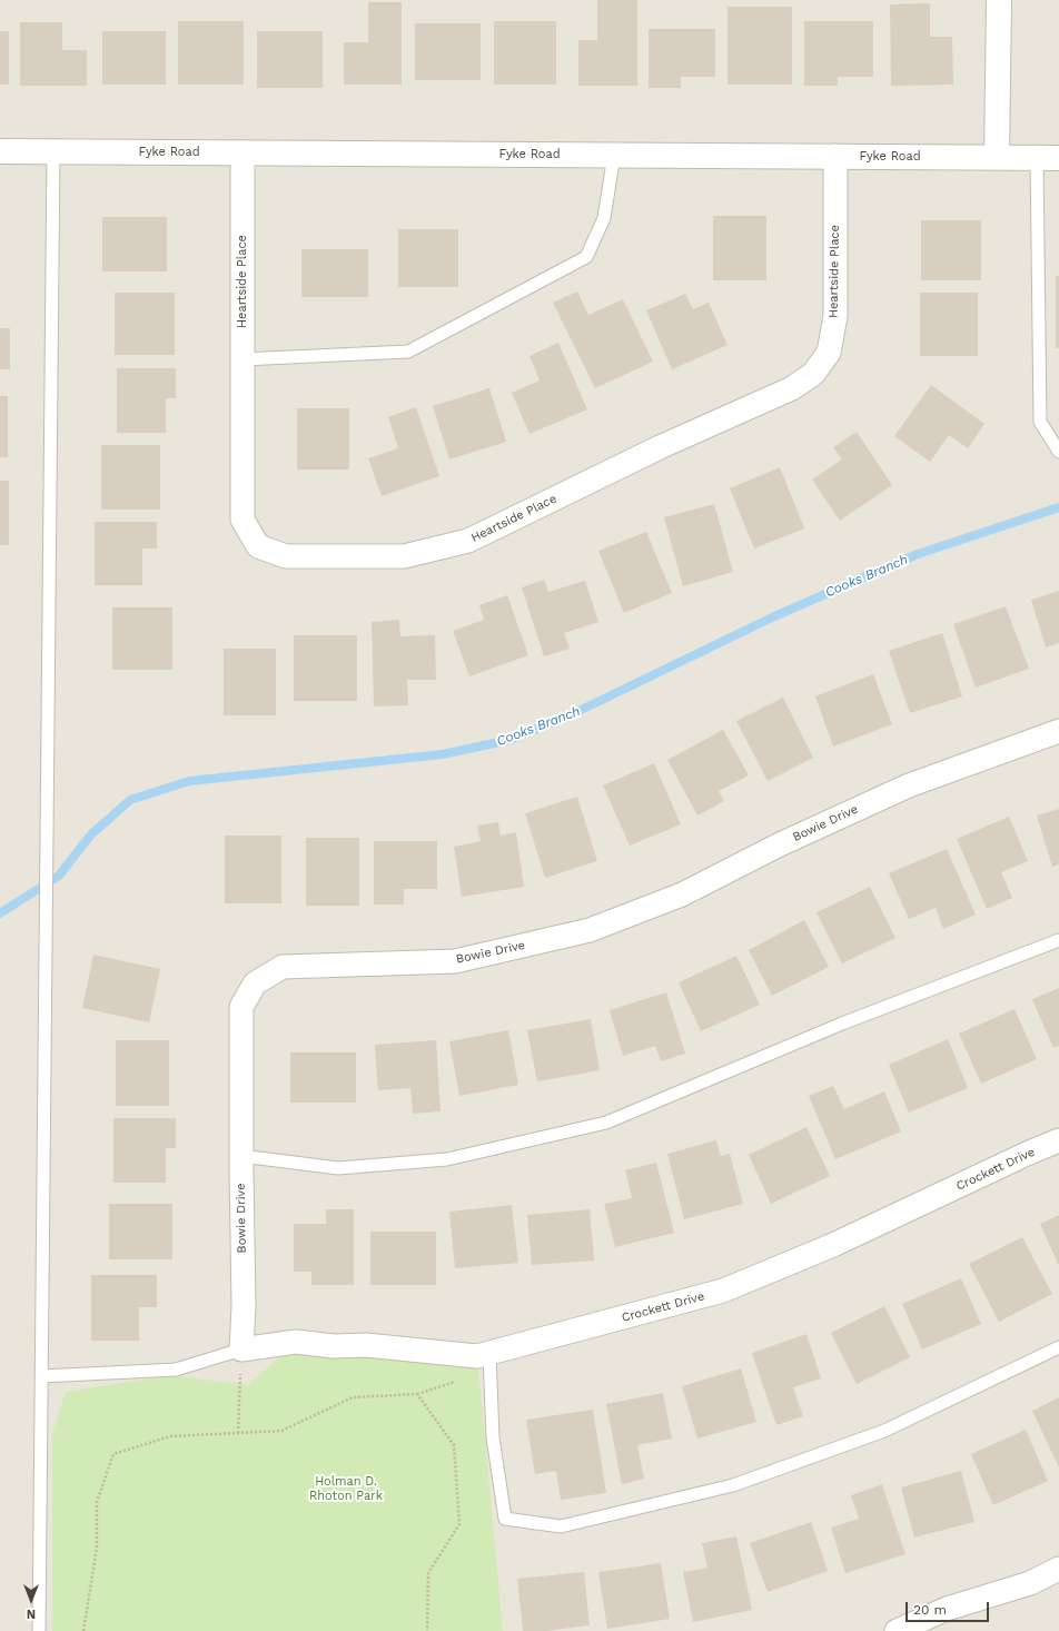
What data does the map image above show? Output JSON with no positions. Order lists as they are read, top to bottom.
{
  "streets": {
    "street": [
      "Fyke Road",
      "Heartside Place",
      "Bowie Drive",
      "Crockett Drive"
    ]
  },
  "crossings": [
    ["Fyke Road", "Heartside Place"],
    ["Bowie Drive", "Crockett Drive"]
  ],
  "water": ["Cooks Branch"],
  "parks": ["Holman D. Rhoton Park"],
  "scale_bar": "20 m",
  "north": "bottom"
}
